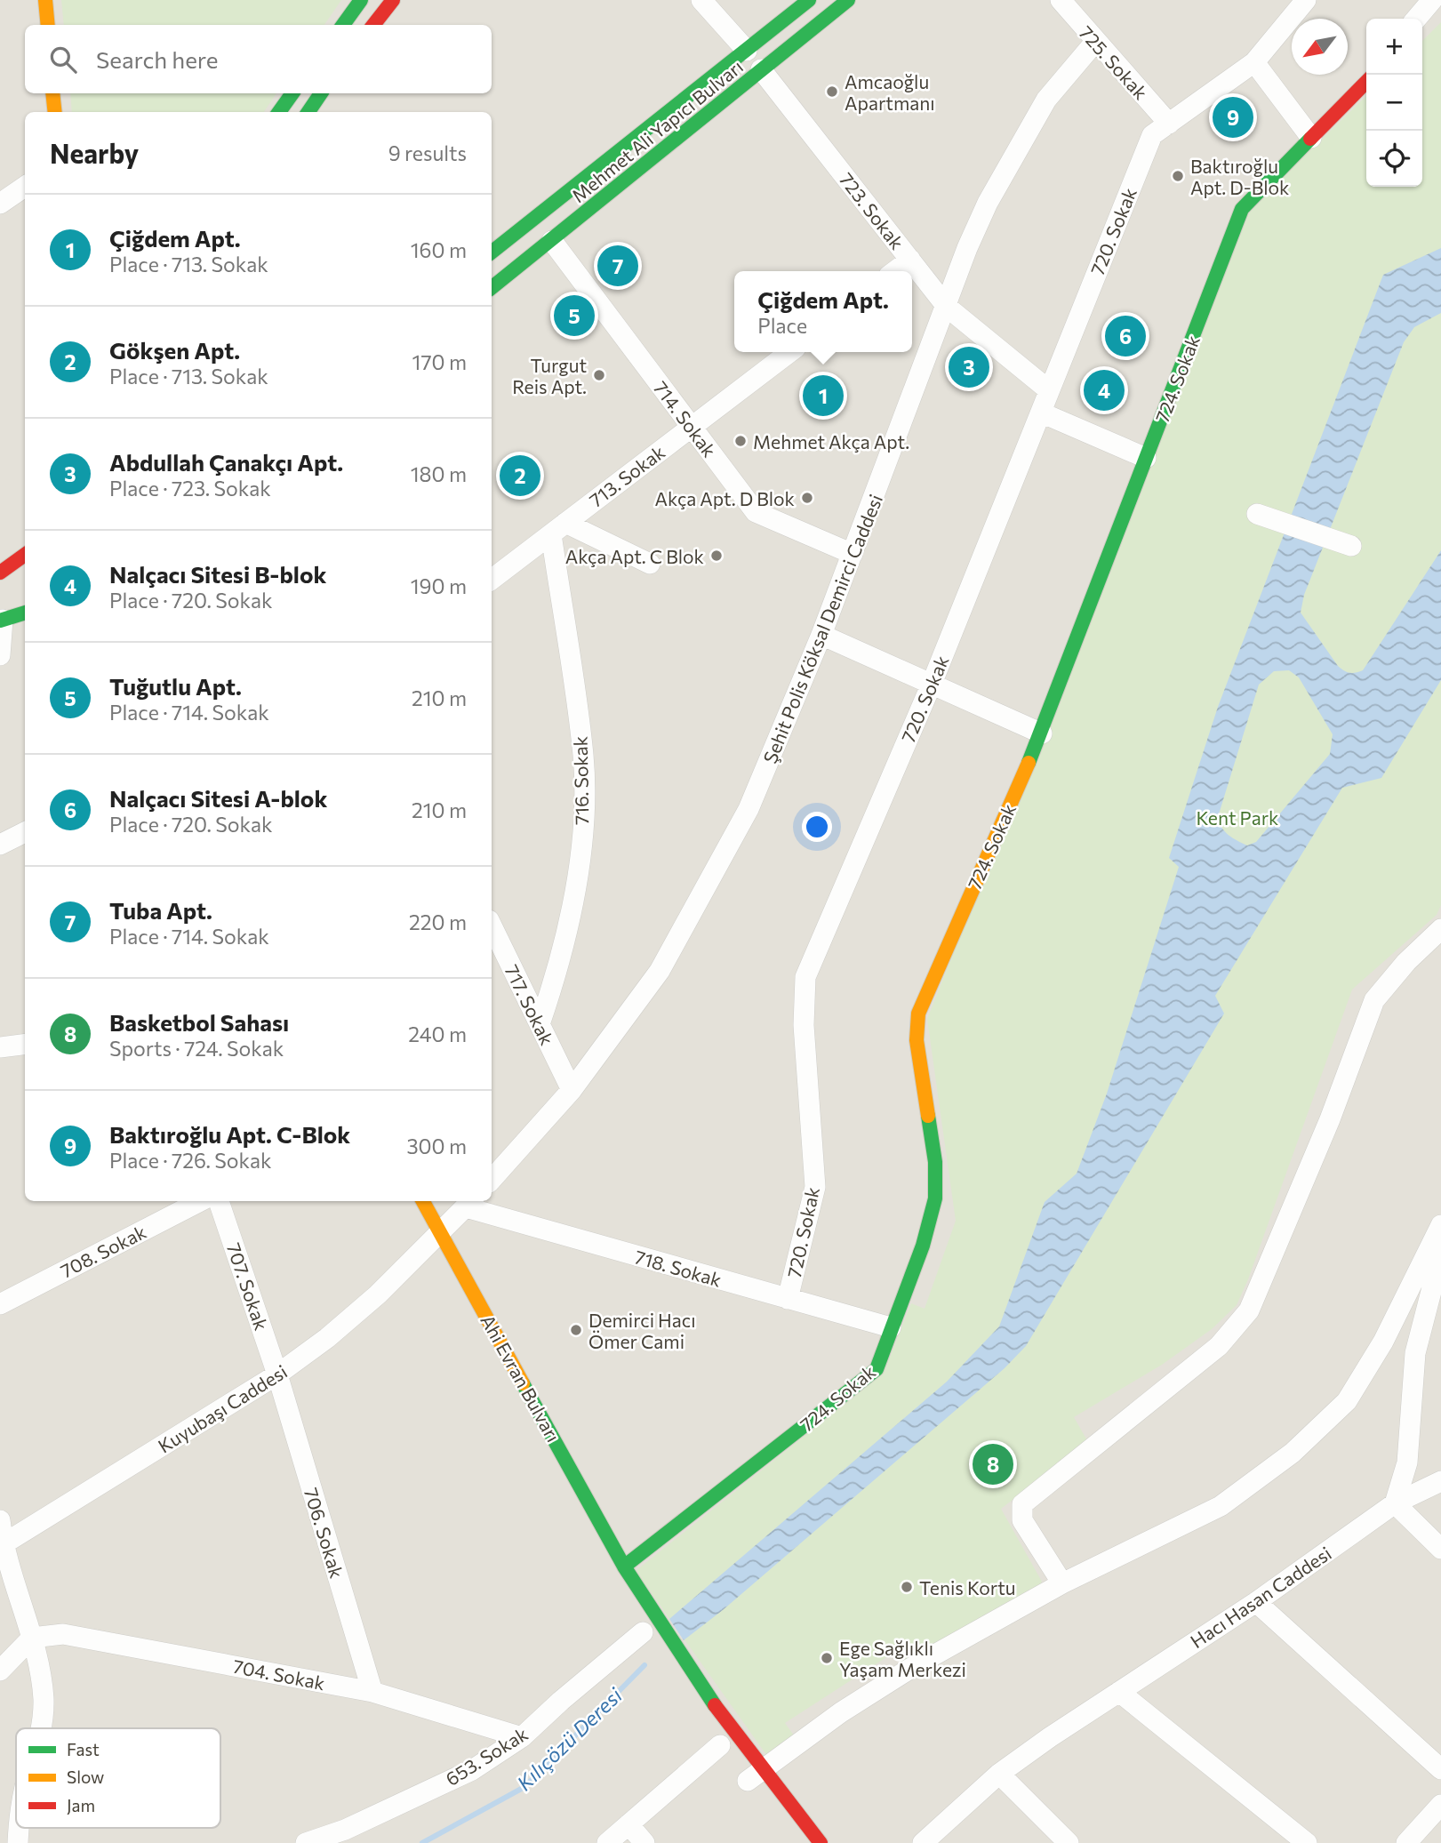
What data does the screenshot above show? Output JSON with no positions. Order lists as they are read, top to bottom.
{
  "streets": {
    "main road": ["Mehmet Ali Yapıcı Bulvarı", "724. Sokak", "Ahi Evran Bulvarı"],
    "street": [
      "725. Sokak",
      "723. Sokak",
      "720. Sokak",
      "714. Sokak",
      "713. Sokak",
      "Şehit Polis Köksal Demirci Caddesi",
      "716. Sokak",
      "717. Sokak",
      "708. Sokak",
      "718. Sokak",
      "707. Sokak",
      "Kuyubaşı Caddesi",
      "706. Sokak",
      "Hacı Hasan Caddesi",
      "704. Sokak",
      "653. Sokak"
    ]
  },
  "crossings": [
    ["725. Sokak", "720. Sokak"],
    ["725. Sokak", "Şehit Polis Köksal Demirci Caddesi"],
    ["Mehmet Ali Yapıcı Bulvarı", "723. Sokak"],
    ["Mehmet Ali Yapıcı Bulvarı", "714. Sokak"],
    ["723. Sokak", "720. Sokak"],
    ["723. Sokak", "Şehit Polis Köksal Demirci Caddesi"],
    ["720. Sokak", "718. Sokak"],
    ["724. Sokak", "718. Sokak"],
    ["724. Sokak", "Ahi Evran Bulvarı"],
    ["714. Sokak", "713. Sokak"],
    ["714. Sokak", "Şehit Polis Köksal Demirci Caddesi"],
    ["713. Sokak", "716. Sokak"],
    ["Şehit Polis Köksal Demirci Caddesi", "717. Sokak"],
    ["716. Sokak", "717. Sokak"],
    ["707. Sokak", "Kuyubaşı Caddesi"],
    ["707. Sokak", "706. Sokak"],
    ["Ahi Evran Bulvarı", "Kuyubaşı Caddesi"],
    ["Kuyubaşı Caddesi", "706. Sokak"],
    ["706. Sokak", "704. Sokak"],
    ["704. Sokak", "653. Sokak"]
  ],
  "water": ["Kılıçözü Deresi"],
  "parks": ["Kent Park"],
  "places": [
    "Amcaoğlu Apartmanı",
    "Baktıroğlu Apt. D-Blok",
    "Turgut Reis Apt.",
    "Mehmet Akça Apt.",
    "Akça Apt. D Blok",
    "Akça Apt. C Blok",
    "Demirci Hacı Ömer Cami",
    "Tenis Kortu",
    "Ege Sağlıklı Yaşam Merkezi"
  ],
  "legend": ["Fast", "Slow", "Jam"],
  "north": "bottom left",
  "page": {
    "map_buttons": ["+", "−"],
    "search": "Search here",
    "pins": [
      "9",
      "7",
      "5",
      "6",
      "3",
      "4",
      "1",
      "2",
      "8"
    ],
    "heading": ["Nearby", "9 results"],
    "list": [
      {
        "mark": "1",
        "name": "Çiğdem Apt.",
        "note": "Place · 713. Sokak",
        "value": "160 m"
      },
      {
        "mark": "2",
        "name": "Gökşen Apt.",
        "note": "Place · 713. Sokak",
        "value": "170 m"
      },
      {
        "mark": "3",
        "name": "Abdullah Çanakçı Apt.",
        "note": "Place · 723. Sokak",
        "value": "180 m"
      },
      {
        "mark": "4",
        "name": "Nalçacı Sitesi B-blok",
        "note": "Place · 720. Sokak",
        "value": "190 m"
      },
      {
        "mark": "5",
        "name": "Tuğutlu Apt.",
        "note": "Place · 714. Sokak",
        "value": "210 m"
      },
      {
        "mark": "6",
        "name": "Nalçacı Sitesi A-blok",
        "note": "Place · 720. Sokak",
        "value": "210 m"
      },
      {
        "mark": "7",
        "name": "Tuba Apt.",
        "note": "Place · 714. Sokak",
        "value": "220 m"
      },
      {
        "mark": "8",
        "name": "Basketbol Sahası",
        "note": "Sports · 724. Sokak",
        "value": "240 m"
      },
      {
        "mark": "9",
        "name": "Baktıroğlu Apt. C-Blok",
        "note": "Place · 726. Sokak",
        "value": "300 m"
      }
    ],
    "popup": ["Çiğdem Apt.", "Place"]
  }
}
